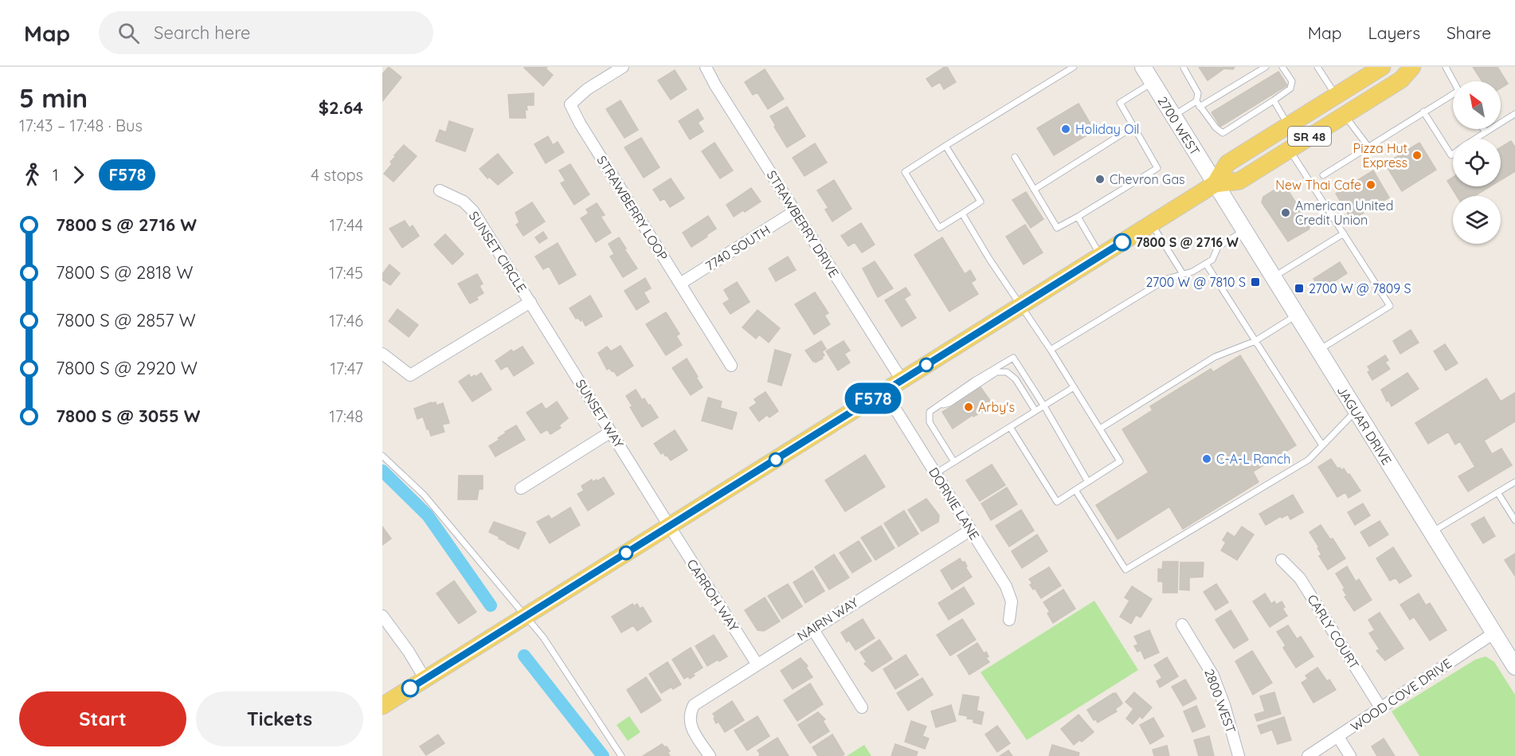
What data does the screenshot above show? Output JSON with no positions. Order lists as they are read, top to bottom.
{
  "streets": {
    "main road": ["2700 WEST", "SR 48", "JAGUAR DRIVE"],
    "street": [
      "STRAWBERRY LOOP",
      "STRAWBERRY DRIVE",
      "7740 SOUTH",
      "SUNSET CIRCLE",
      "SUNSET WAY",
      "DORNIE LANE",
      "CARROH WAY",
      "NAIRN WAY",
      "CARLY COURT",
      "WOOD COVE DRIVE",
      "2800 WEST"
    ]
  },
  "crossings": [
    ["2700 WEST", "SR 48"],
    ["2700 WEST", "JAGUAR DRIVE"],
    ["SR 48", "STRAWBERRY DRIVE"],
    ["SR 48", "SUNSET WAY"],
    ["SR 48", "JAGUAR DRIVE"],
    ["SR 48", "DORNIE LANE"],
    ["SR 48", "CARROH WAY"],
    ["STRAWBERRY LOOP", "7740 SOUTH"],
    ["STRAWBERRY DRIVE", "7740 SOUTH"],
    ["SUNSET CIRCLE", "SUNSET WAY"],
    ["SUNSET WAY", "CARROH WAY"],
    ["JAGUAR DRIVE", "WOOD COVE DRIVE"],
    ["DORNIE LANE", "NAIRN WAY"],
    ["CARROH WAY", "NAIRN WAY"],
    ["CARLY COURT", "WOOD COVE DRIVE"]
  ],
  "places": {
    "other": [
      "Holiday Oil",
      "Pizza Hut Express",
      "Chevron Gas",
      "New Thai Cafe",
      "American United Credit Union",
      "7800 S @ 2716 W",
      "Arby's",
      "C-A-L Ranch"
    ],
    "transit": ["2700 W @ 7810 S", "2700 W @ 7809 S"]
  },
  "lines": ["bus line F578"],
  "north": "top left",
  "page": {
    "header": "Map",
    "search": "Search here",
    "nav": ["Map", "Layers", "Share"],
    "heading": ["5 min", "17:43 – 17:48 · Bus", "$2.64"],
    "on_map": "F578",
    "legs": ["1", "F578", "4 stops"],
    "list": [
      {
        "name": "7800 S @ 2716 W",
        "value": "17:44"
      },
      {
        "name": "7800 S @ 2818 W",
        "value": "17:45"
      },
      {
        "name": "7800 S @ 2857 W",
        "value": "17:46"
      },
      {
        "name": "7800 S @ 2920 W",
        "value": "17:47"
      },
      {
        "name": "7800 S @ 3055 W",
        "value": "17:48"
      }
    ],
    "buttons": ["Start", "Tickets"]
  }
}
